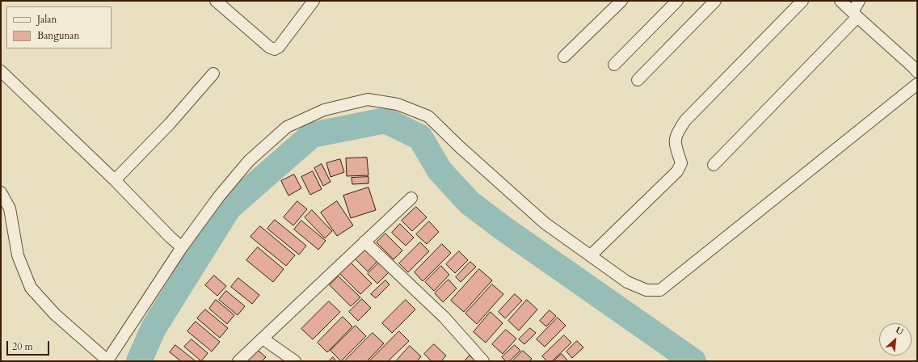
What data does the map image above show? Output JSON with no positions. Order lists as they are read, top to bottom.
{
  "legend": ["Jalan", "Bangunan"],
  "scale_bar": "20 m",
  "north": "top right"
}
